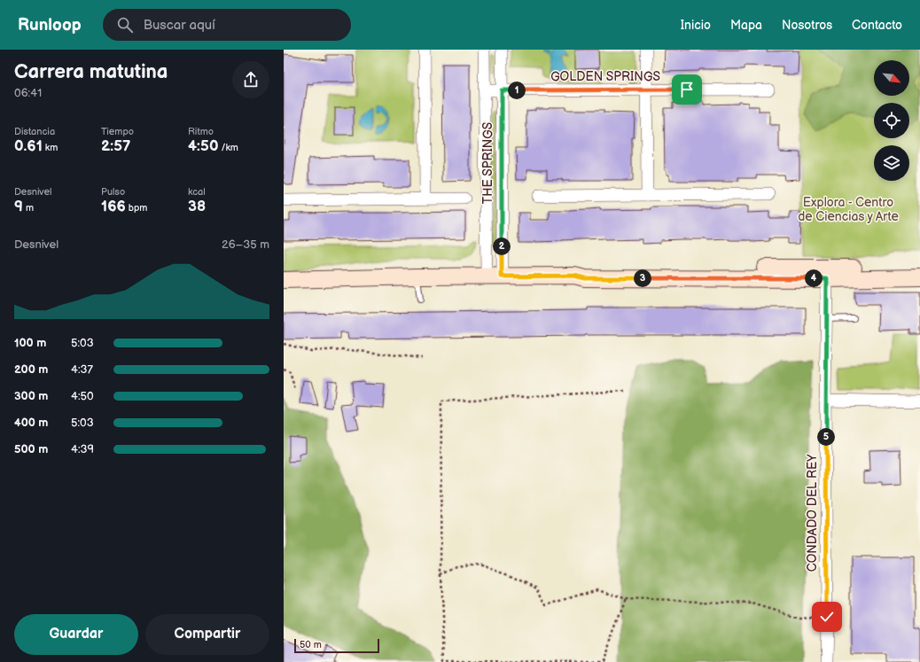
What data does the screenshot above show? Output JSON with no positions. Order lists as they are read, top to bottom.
{
  "streets": {
    "street": ["GOLDEN SPRINGS", "THE SPRINGS", "CONDADO DEL REY"]
  },
  "crossings": [
    ["GOLDEN SPRINGS", "THE SPRINGS"]
  ],
  "parks": ["Explora - Centro de Ciencias y Arte"],
  "scale_bar": "50 m",
  "north": "bottom right",
  "page": {
    "header": "Runloop",
    "search": "Buscar aquí",
    "nav": [
      "Inicio",
      "Mapa",
      "Nosotros",
      "Contacto"
    ],
    "heading": ["Carrera matutina", "06:41"],
    "pins": [
      "1",
      "2",
      "3",
      "4",
      "5"
    ],
    "stats": [
      ["Distancia", "0.61 km"],
      ["Tiempo", "2:57"],
      ["Ritmo", "4:50 /km"],
      ["Desnivel", "9 m"],
      ["Pulso", "166 bpm"],
      ["kcal", "38"]
    ],
    "chart": ["Desnivel", "26–35 m"],
    "list": [
      {
        "name": "100 m",
        "note": "5:03"
      },
      {
        "name": "200 m",
        "note": "4:37"
      },
      {
        "name": "300 m",
        "note": "4:50"
      },
      {
        "name": "400 m",
        "note": "5:03"
      },
      {
        "name": "500 m",
        "note": "4:39"
      }
    ],
    "buttons": ["Guardar", "Compartir"],
    "scale": "50 m"
  }
}
